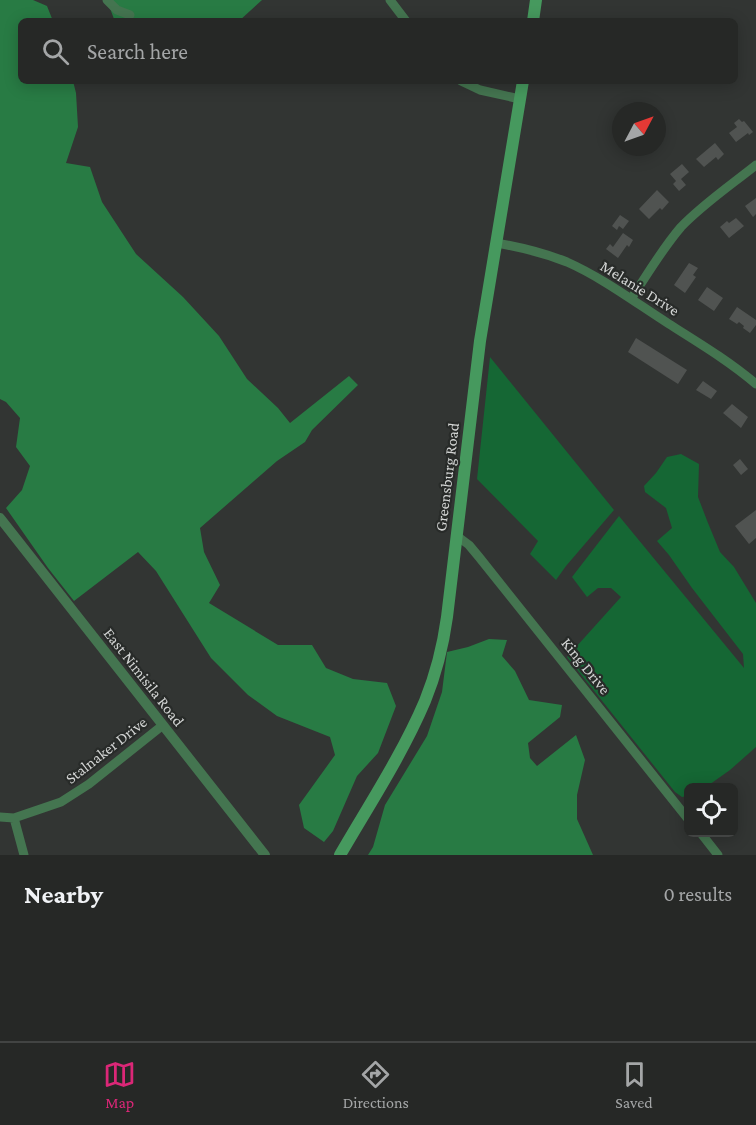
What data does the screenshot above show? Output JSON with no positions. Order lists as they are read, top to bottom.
{
  "streets": {
    "main road": ["Greensburg Road"],
    "street": [
      "Melanie Drive",
      "King Drive",
      "East Nimisila Road",
      "Stalnaker Drive"
    ]
  },
  "crossings": [
    ["Melanie Drive", "Greensburg Road"],
    ["Greensburg Road", "King Drive"],
    ["East Nimisila Road", "Stalnaker Drive"]
  ],
  "north": "top right",
  "page": {
    "search": "Search here",
    "heading": ["Nearby", "0 results"],
    "nav": ["Map", "Directions", "Saved"]
  }
}
